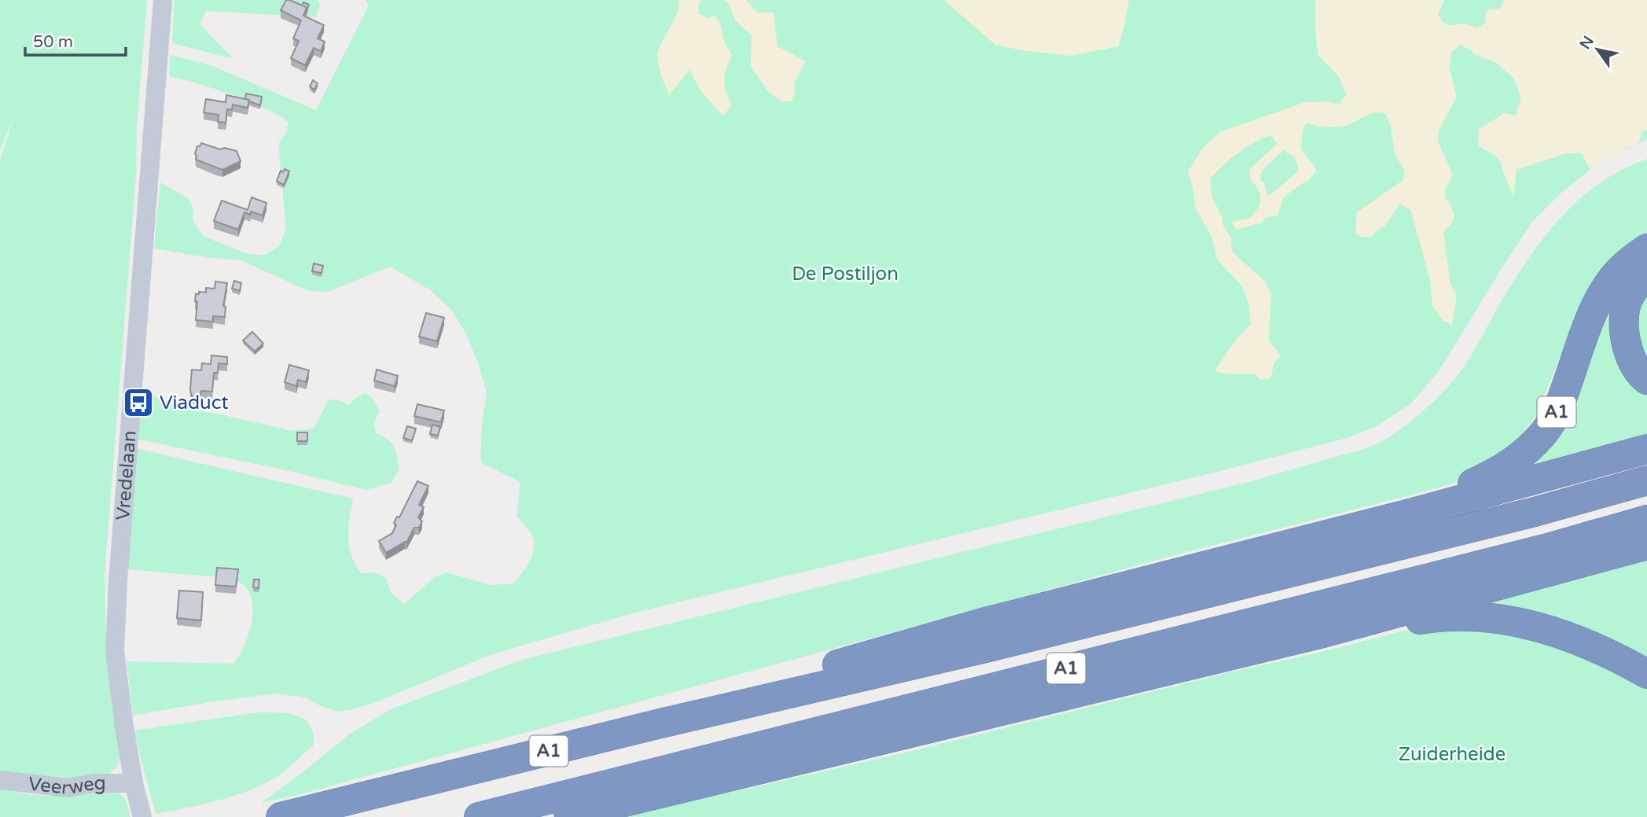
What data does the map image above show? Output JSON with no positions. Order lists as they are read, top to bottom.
{
  "streets": {
    "highway": ["A1"],
    "street": ["Vredelaan", "Veerweg"]
  },
  "crossings": [
    ["Vredelaan", "Veerweg"]
  ],
  "parks": ["De Postiljon", "Zuiderheide"],
  "places": {
    "bus stop": ["Viaduct"]
  },
  "scale_bar": "50 m",
  "north": "top left"
}
